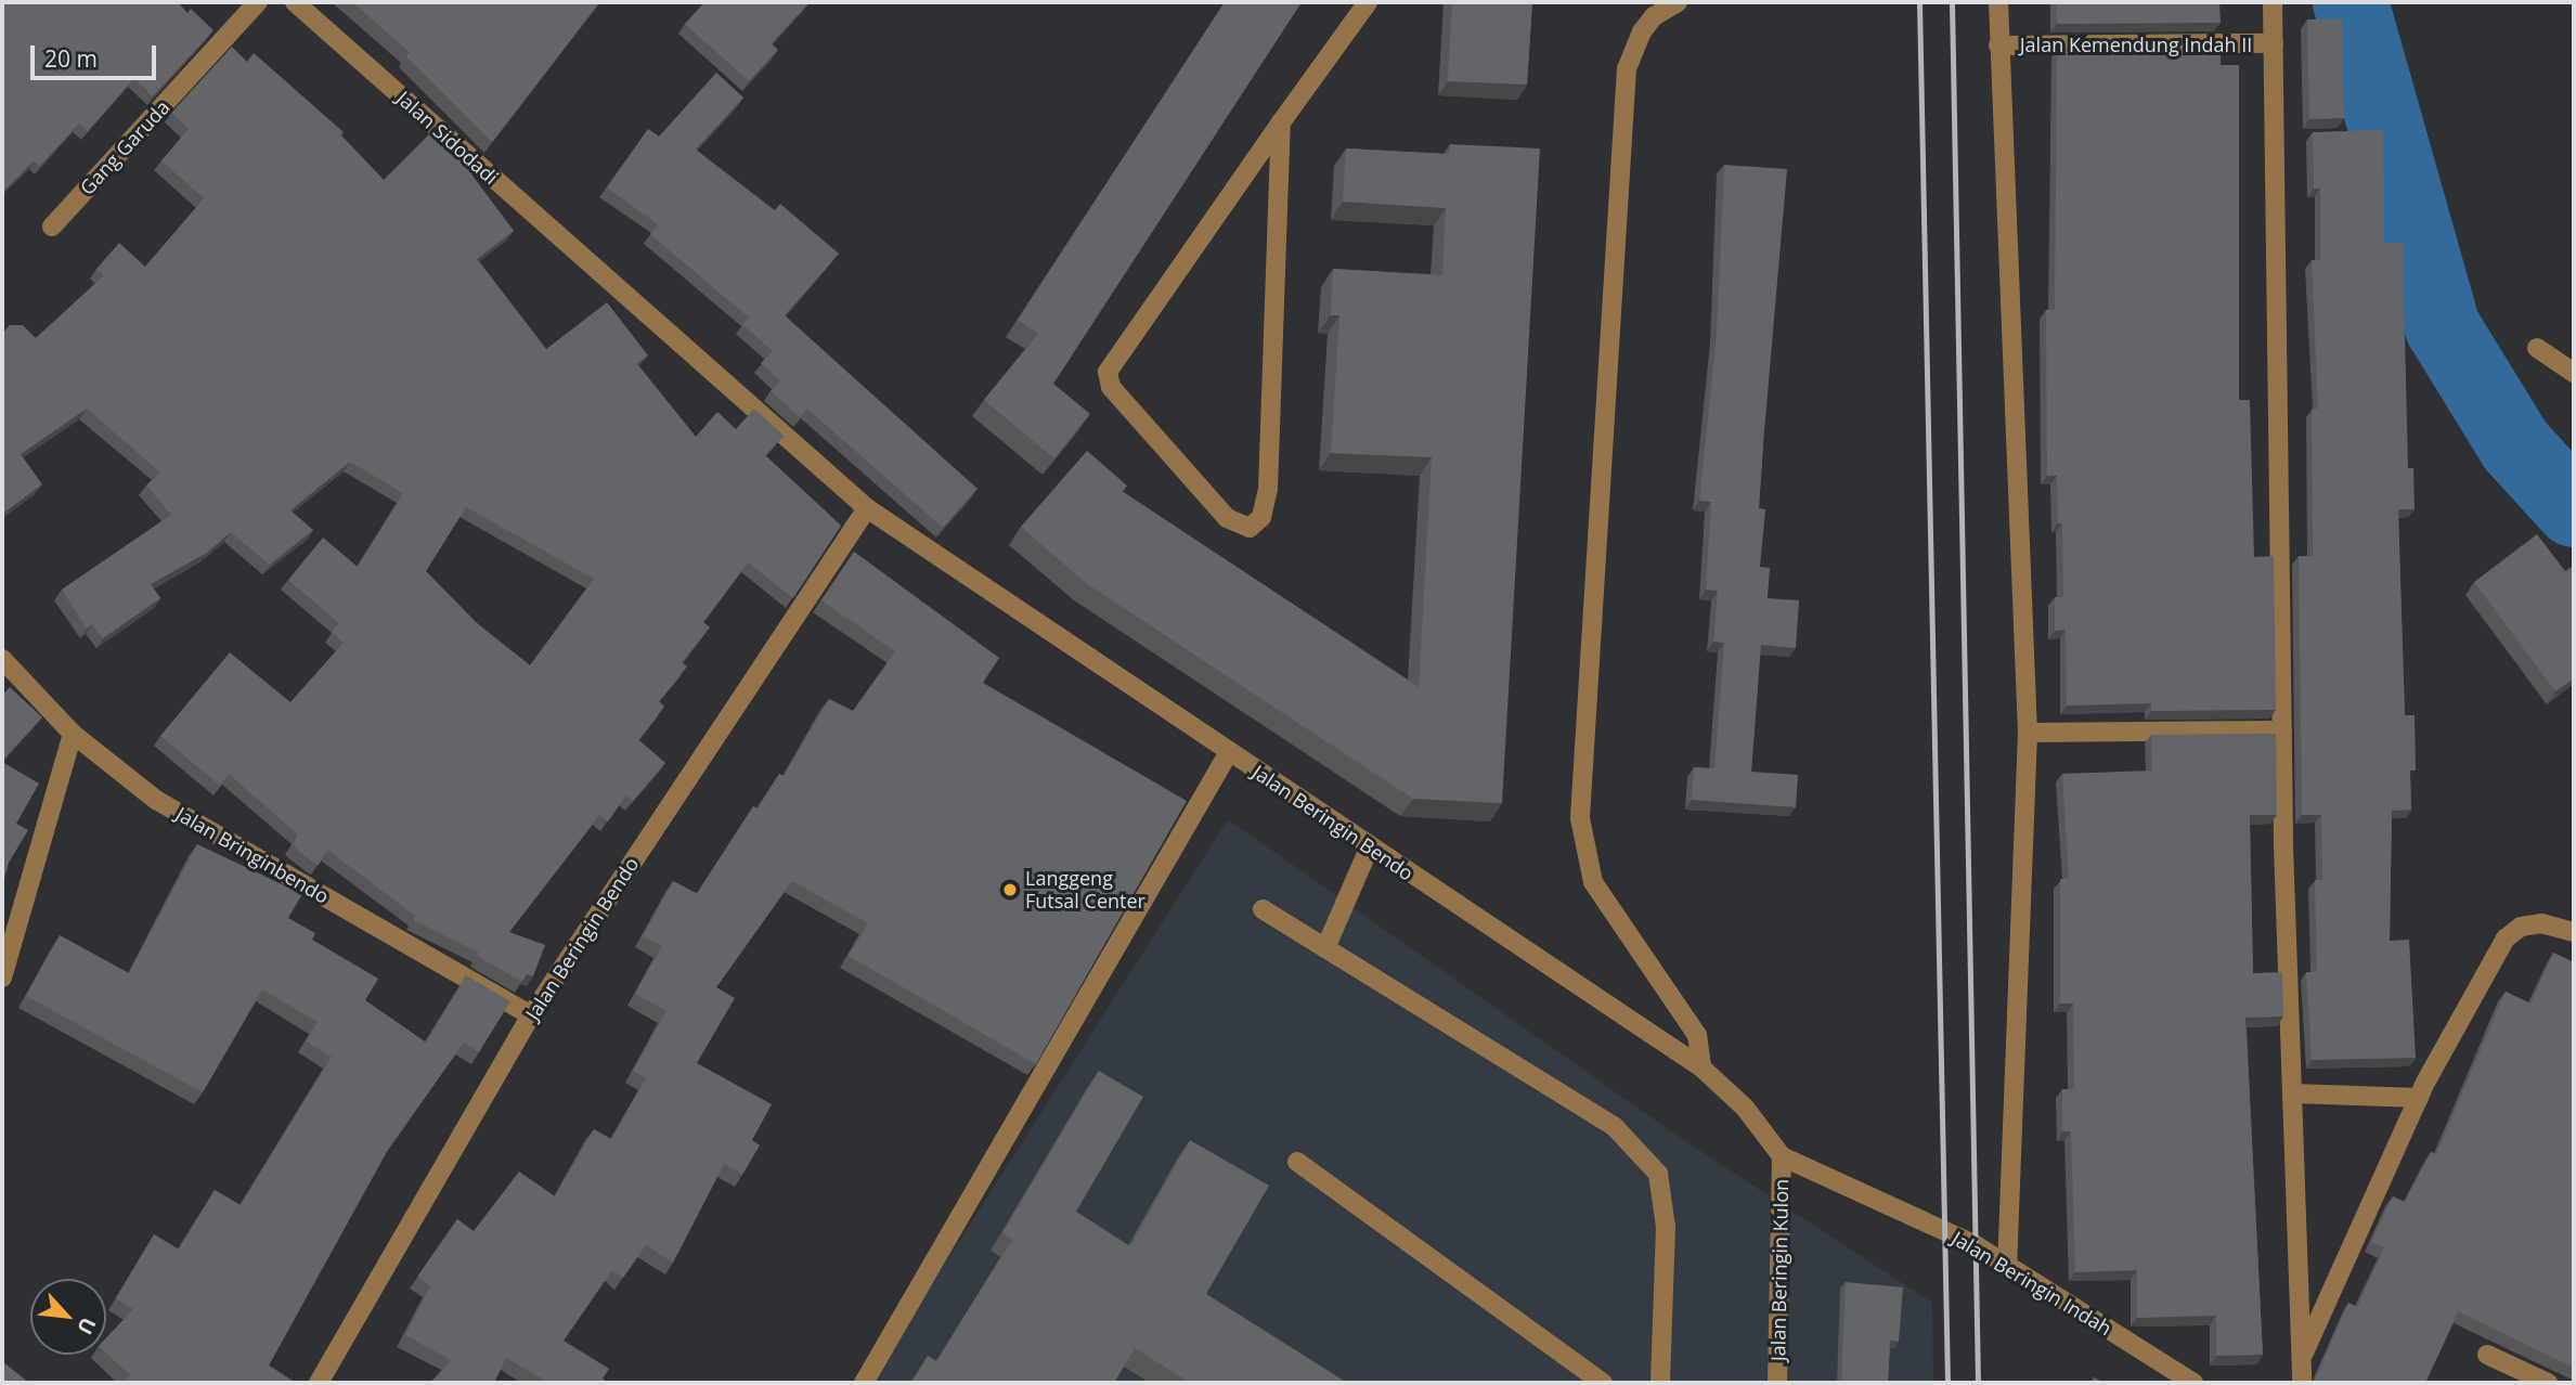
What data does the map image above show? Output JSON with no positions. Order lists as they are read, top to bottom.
{
  "streets": {
    "street": [
      "Jalan Kemendung Indah II",
      "Jalan Sidodadi",
      "Gang Garuda",
      "Jalan Beringin Bendo",
      "Jalan Bringinbendo",
      "Jalan Beringin Kulon",
      "Jalan Beringin Indah"
    ]
  },
  "crossings": [
    ["Jalan Sidodadi", "Jalan Beringin Bendo"],
    ["Jalan Beringin Bendo", "Jalan Bringinbendo"],
    ["Jalan Beringin Bendo", "Jalan Beringin Kulon"],
    ["Jalan Beringin Bendo", "Jalan Beringin Indah"],
    ["Jalan Beringin Kulon", "Jalan Beringin Indah"]
  ],
  "places": ["Langgeng Futsal Center"],
  "scale_bar": "20 m",
  "north": "bottom right"
}
